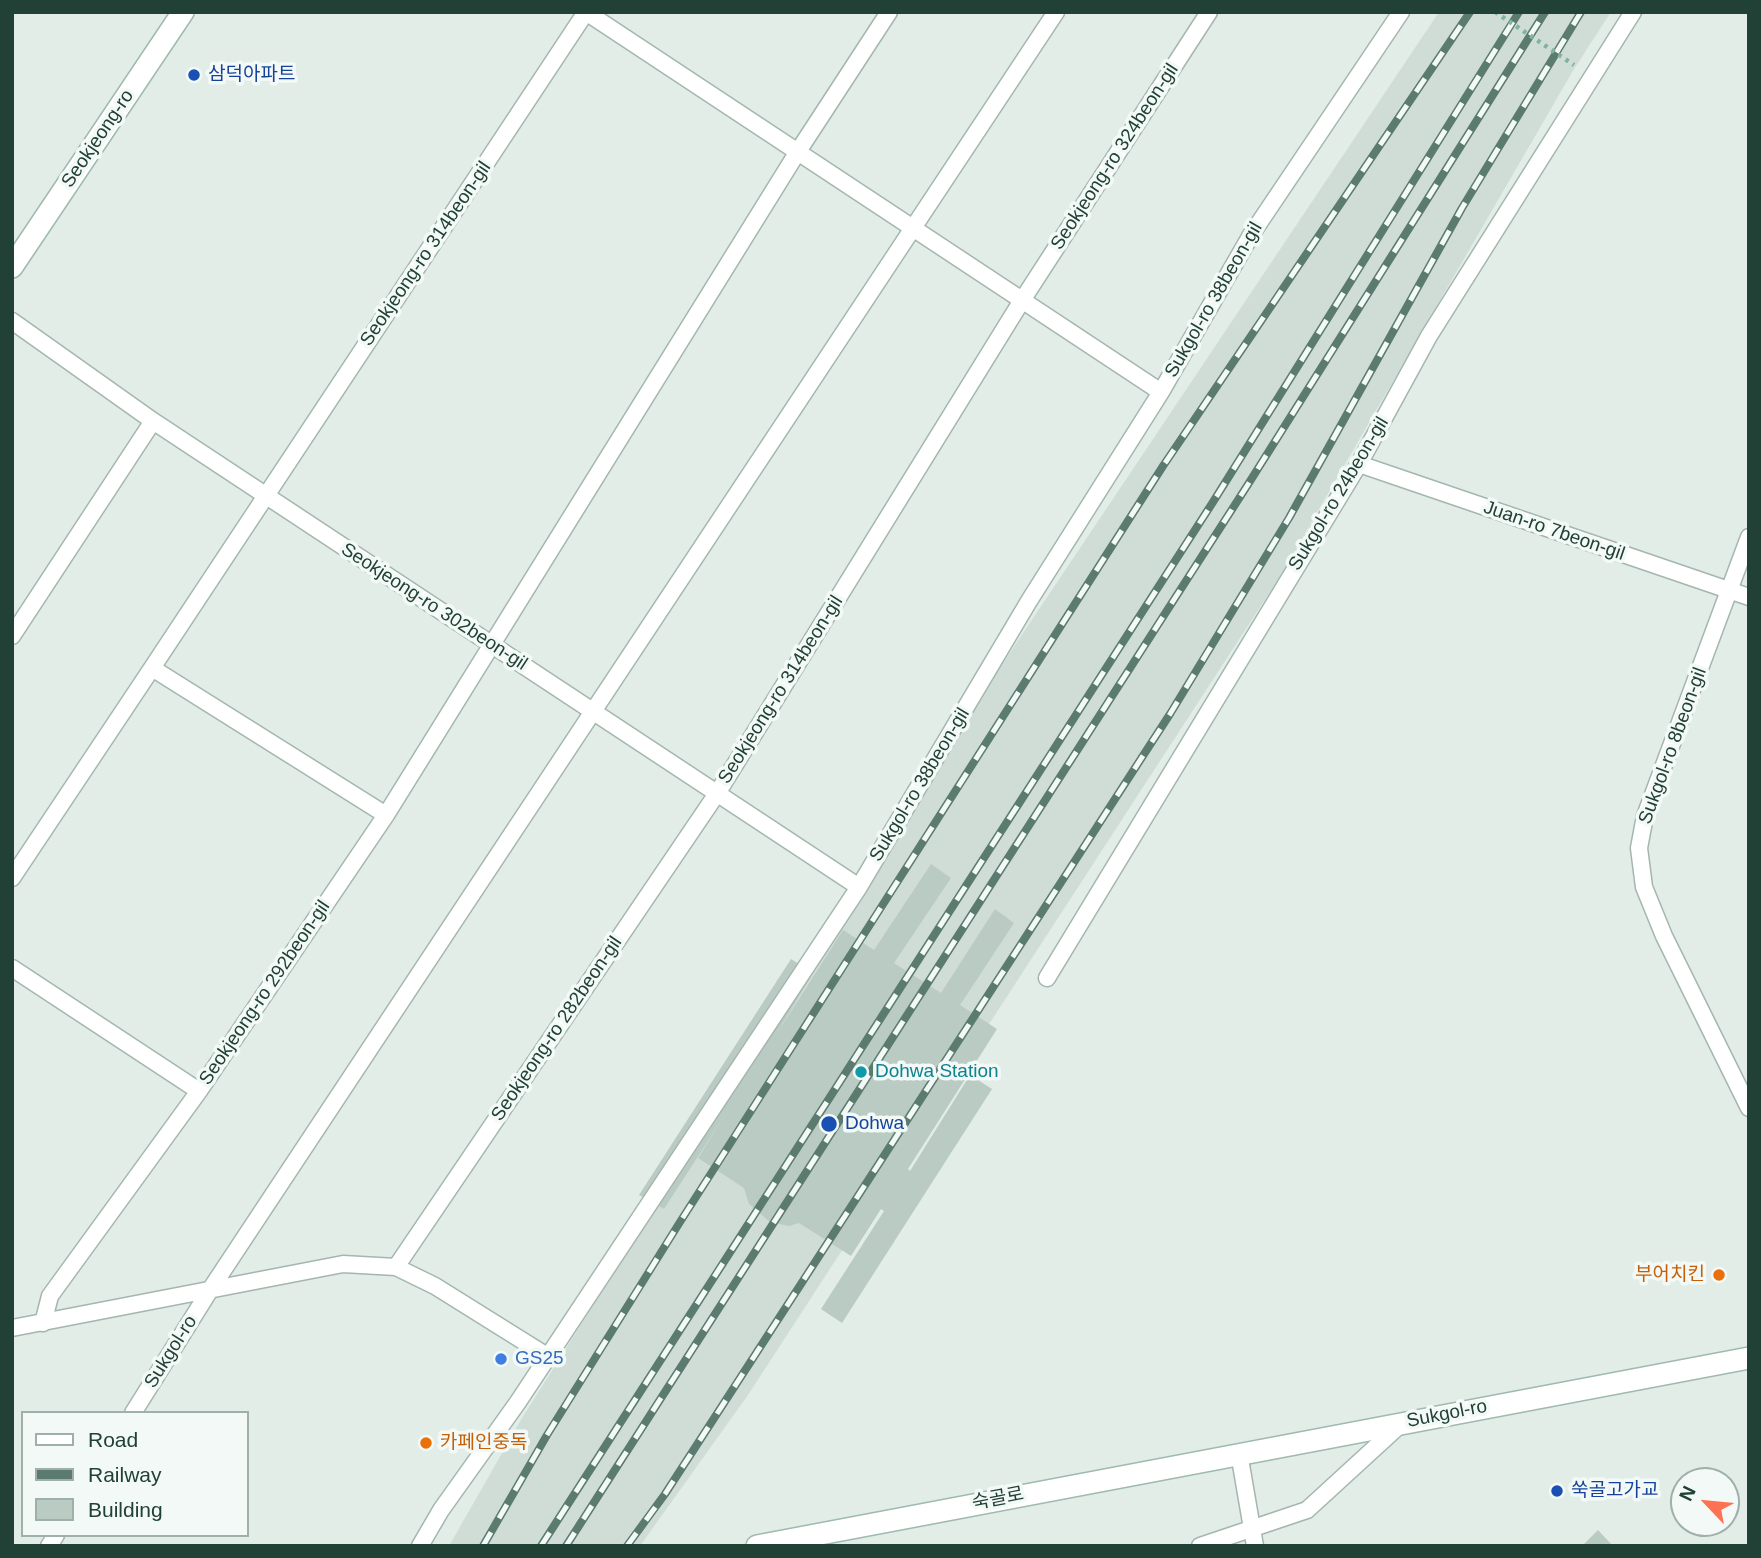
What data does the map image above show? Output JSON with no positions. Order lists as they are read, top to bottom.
{
  "streets": {
    "main road": ["Seokjeong-ro", "Sukgol-ro", "숙골로"],
    "lane": [
      "Seokjeong-ro 324beon-gil",
      "Seokjeong-ro 314beon-gil",
      "Sukgol-ro 38beon-gil",
      "Sukgol-ro 24beon-gil",
      "Juan-ro 7beon-gil",
      "Seokjeong-ro 302beon-gil",
      "Sukgol-ro 8beon-gil",
      "Seokjeong-ro 292beon-gil",
      "Seokjeong-ro 282beon-gil"
    ]
  },
  "crossings": [
    ["Seokjeong-ro 324beon-gil", "Seokjeong-ro 314beon-gil"],
    ["Seokjeong-ro 314beon-gil", "Sukgol-ro 38beon-gil"],
    ["Seokjeong-ro 314beon-gil", "Seokjeong-ro 302beon-gil"],
    ["Seokjeong-ro 314beon-gil", "Seokjeong-ro 292beon-gil"],
    ["Seokjeong-ro 314beon-gil", "Seokjeong-ro 282beon-gil"],
    ["Seokjeong-ro 314beon-gil", "Sukgol-ro"],
    ["Sukgol-ro 38beon-gil", "Seokjeong-ro 302beon-gil"],
    ["Sukgol-ro 24beon-gil", "Juan-ro 7beon-gil"],
    ["Juan-ro 7beon-gil", "Sukgol-ro 8beon-gil"],
    ["Seokjeong-ro 302beon-gil", "Seokjeong-ro 292beon-gil"],
    ["Seokjeong-ro 302beon-gil", "Seokjeong-ro 282beon-gil"],
    ["Seokjeong-ro 302beon-gil", "Sukgol-ro"],
    ["Sukgol-ro", "숙골로"]
  ],
  "places": [
    "삼덕아파트",
    "Dohwa Station",
    "Dohwa",
    "부어치킨",
    "GS25",
    "카페인중독",
    "쑥골고가교"
  ],
  "legend": ["Road", "Railway", "Building"],
  "north": "top left"
}
